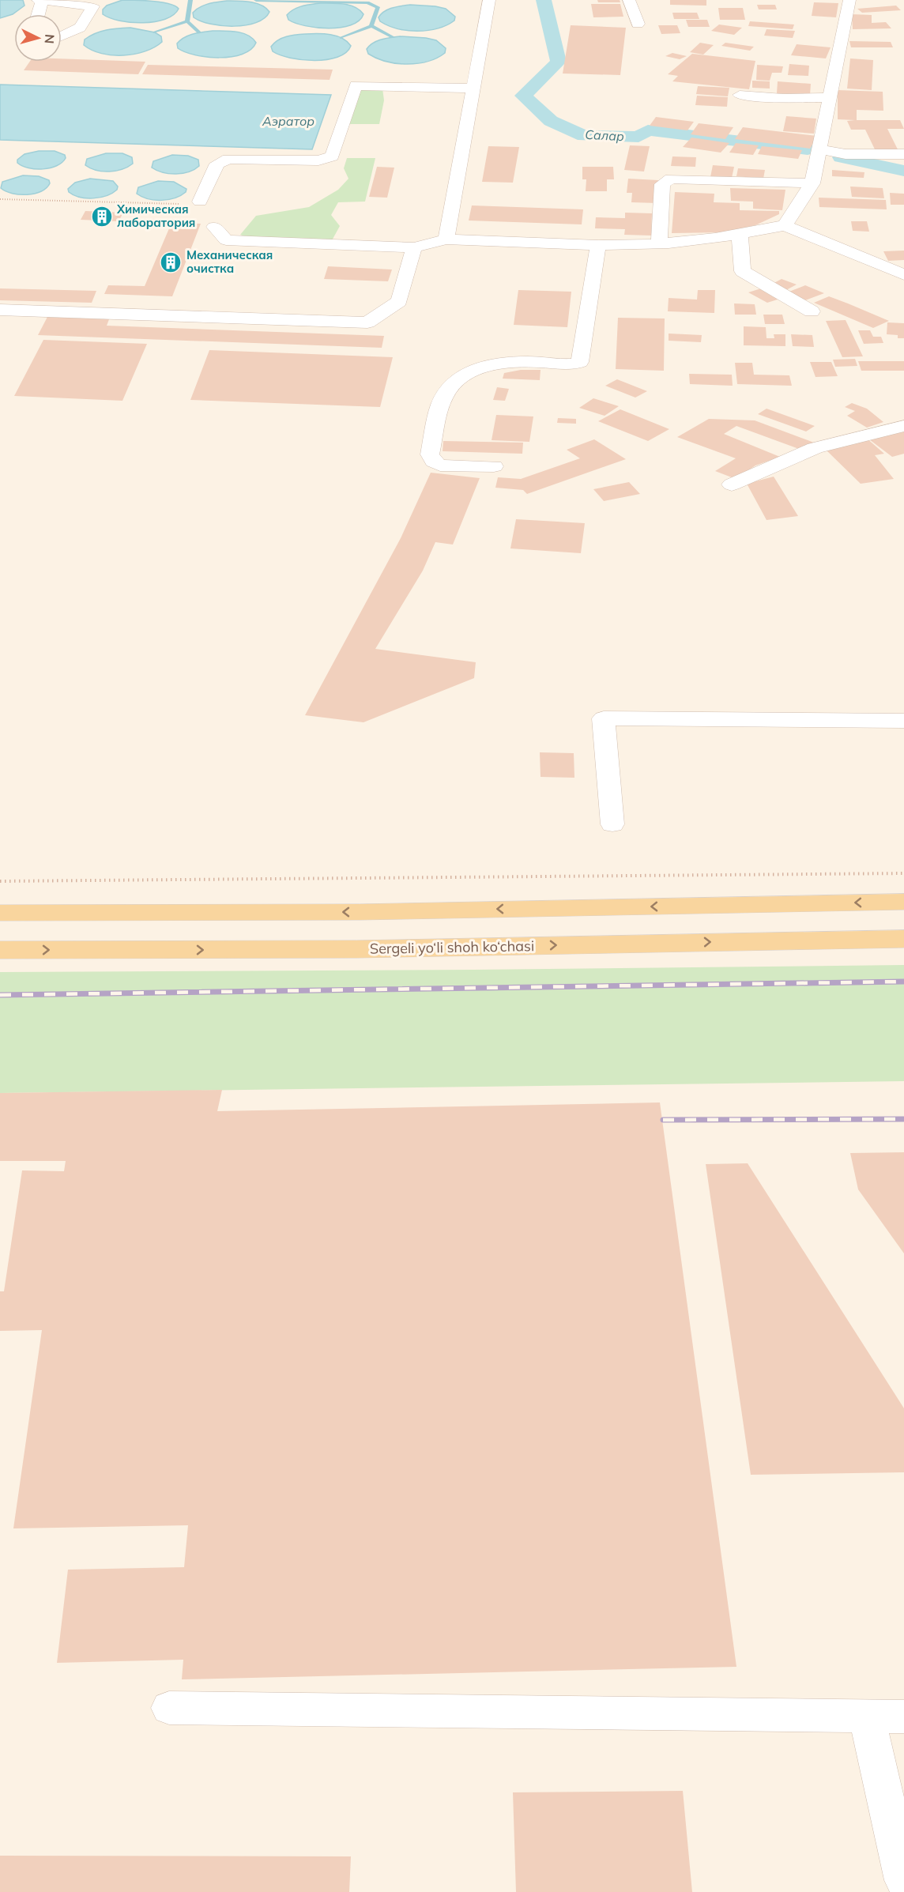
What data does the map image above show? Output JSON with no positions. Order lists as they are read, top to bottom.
{
  "streets": {
    "main road": ["Sergeli yo‘li shoh ko‘chasi"]
  },
  "water": ["Аэратор", "Салар"],
  "places": {
    "building": ["Химическая лаборатория", "Механическая очистка"]
  },
  "north": "right"
}
